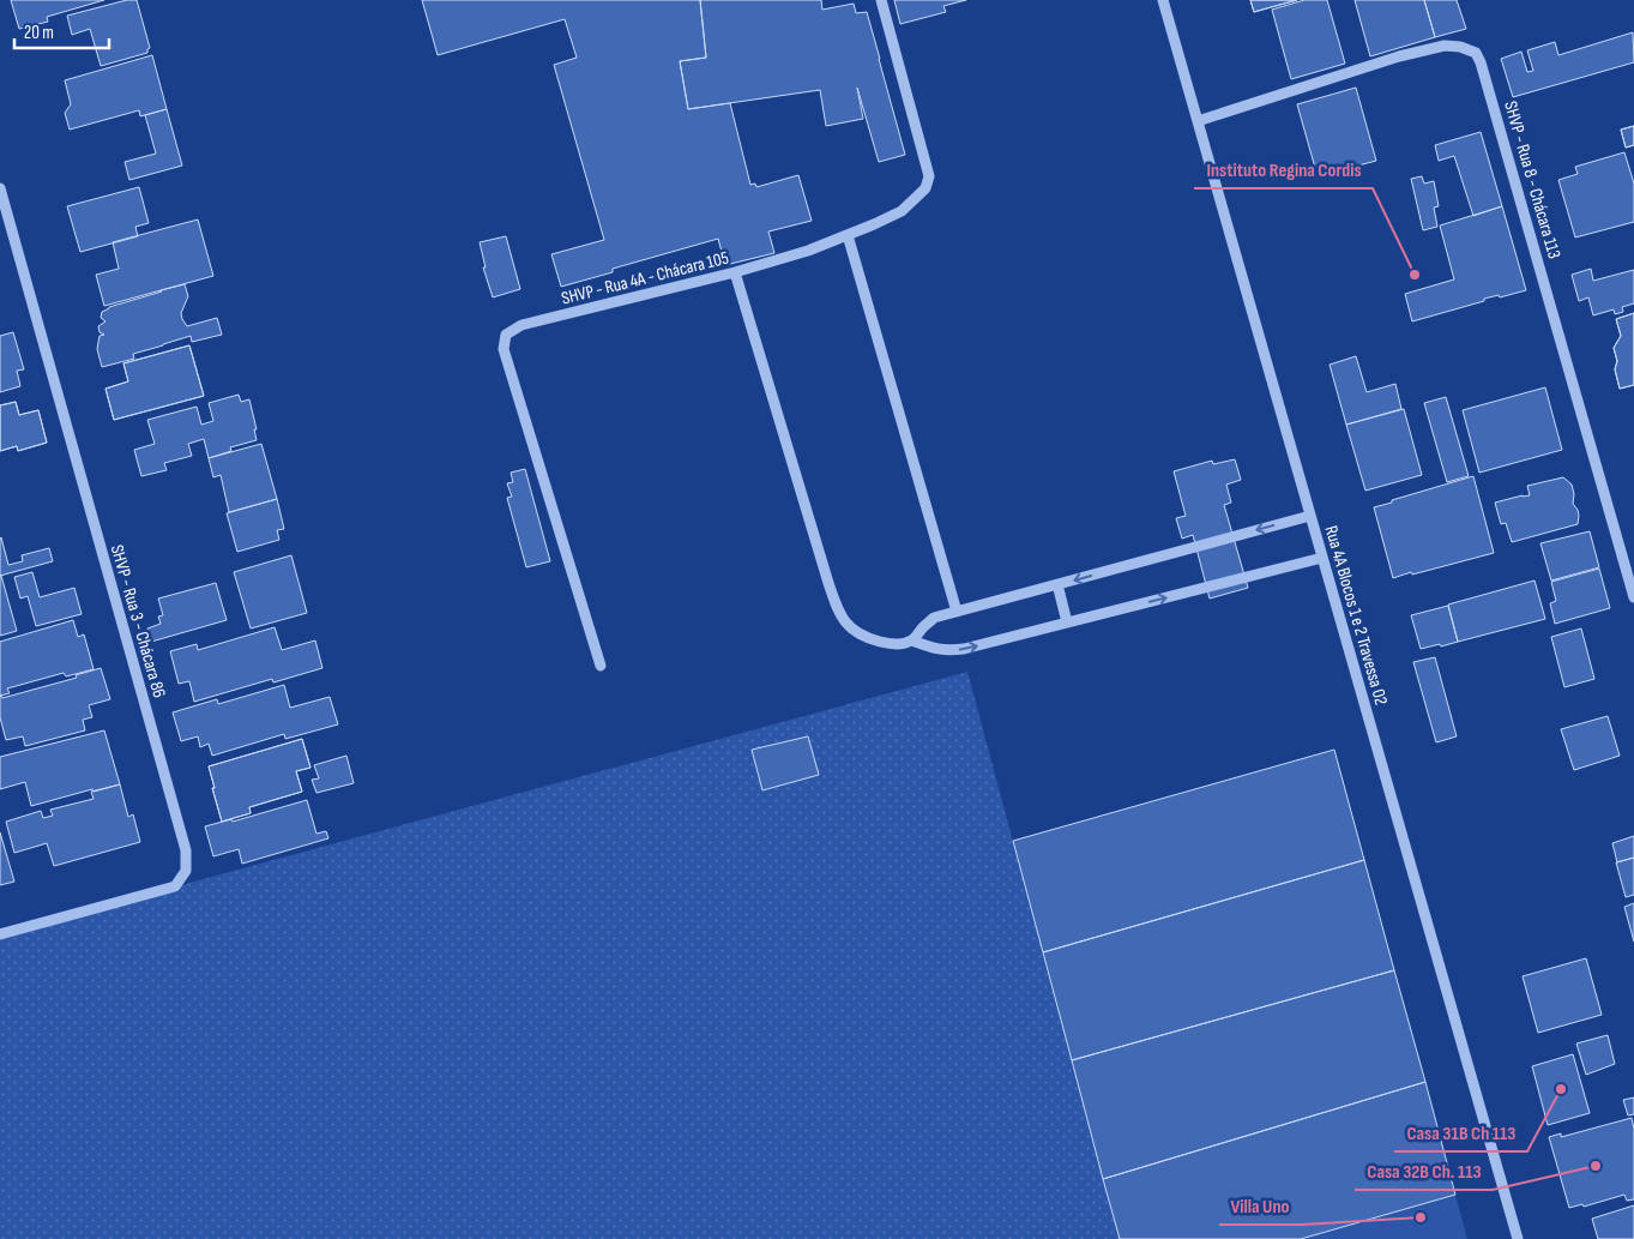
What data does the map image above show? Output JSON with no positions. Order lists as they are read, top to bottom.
{
  "streets": {
    "street": [
      "SHVP - Rua 8 - Chácara 113",
      "SHVP - Rua 4A - Chácara 105",
      "Rua 4A Blocos 1 e 2 Travessa 02",
      "SHVP - Rua 3 - Chácara 86"
    ]
  },
  "crossings": [
    ["SHVP - Rua 8 - Chácara 113", "Rua 4A Blocos 1 e 2 Travessa 02"]
  ],
  "places": [
    "Instituto Regina Cordis",
    "Casa 31B Ch 113",
    "Casa 32B Ch. 113",
    "Villa Uno"
  ],
  "scale_bar": "20 m"
}
